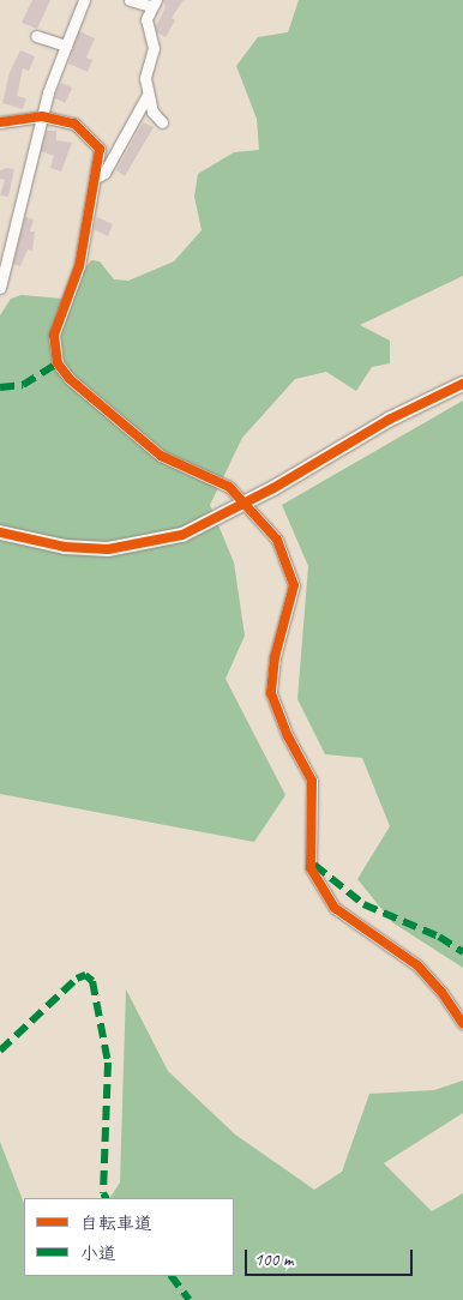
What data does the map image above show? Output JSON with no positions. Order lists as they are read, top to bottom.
{
  "legend": ["自転車道", "小道"],
  "scale_bar": "100 m"
}
